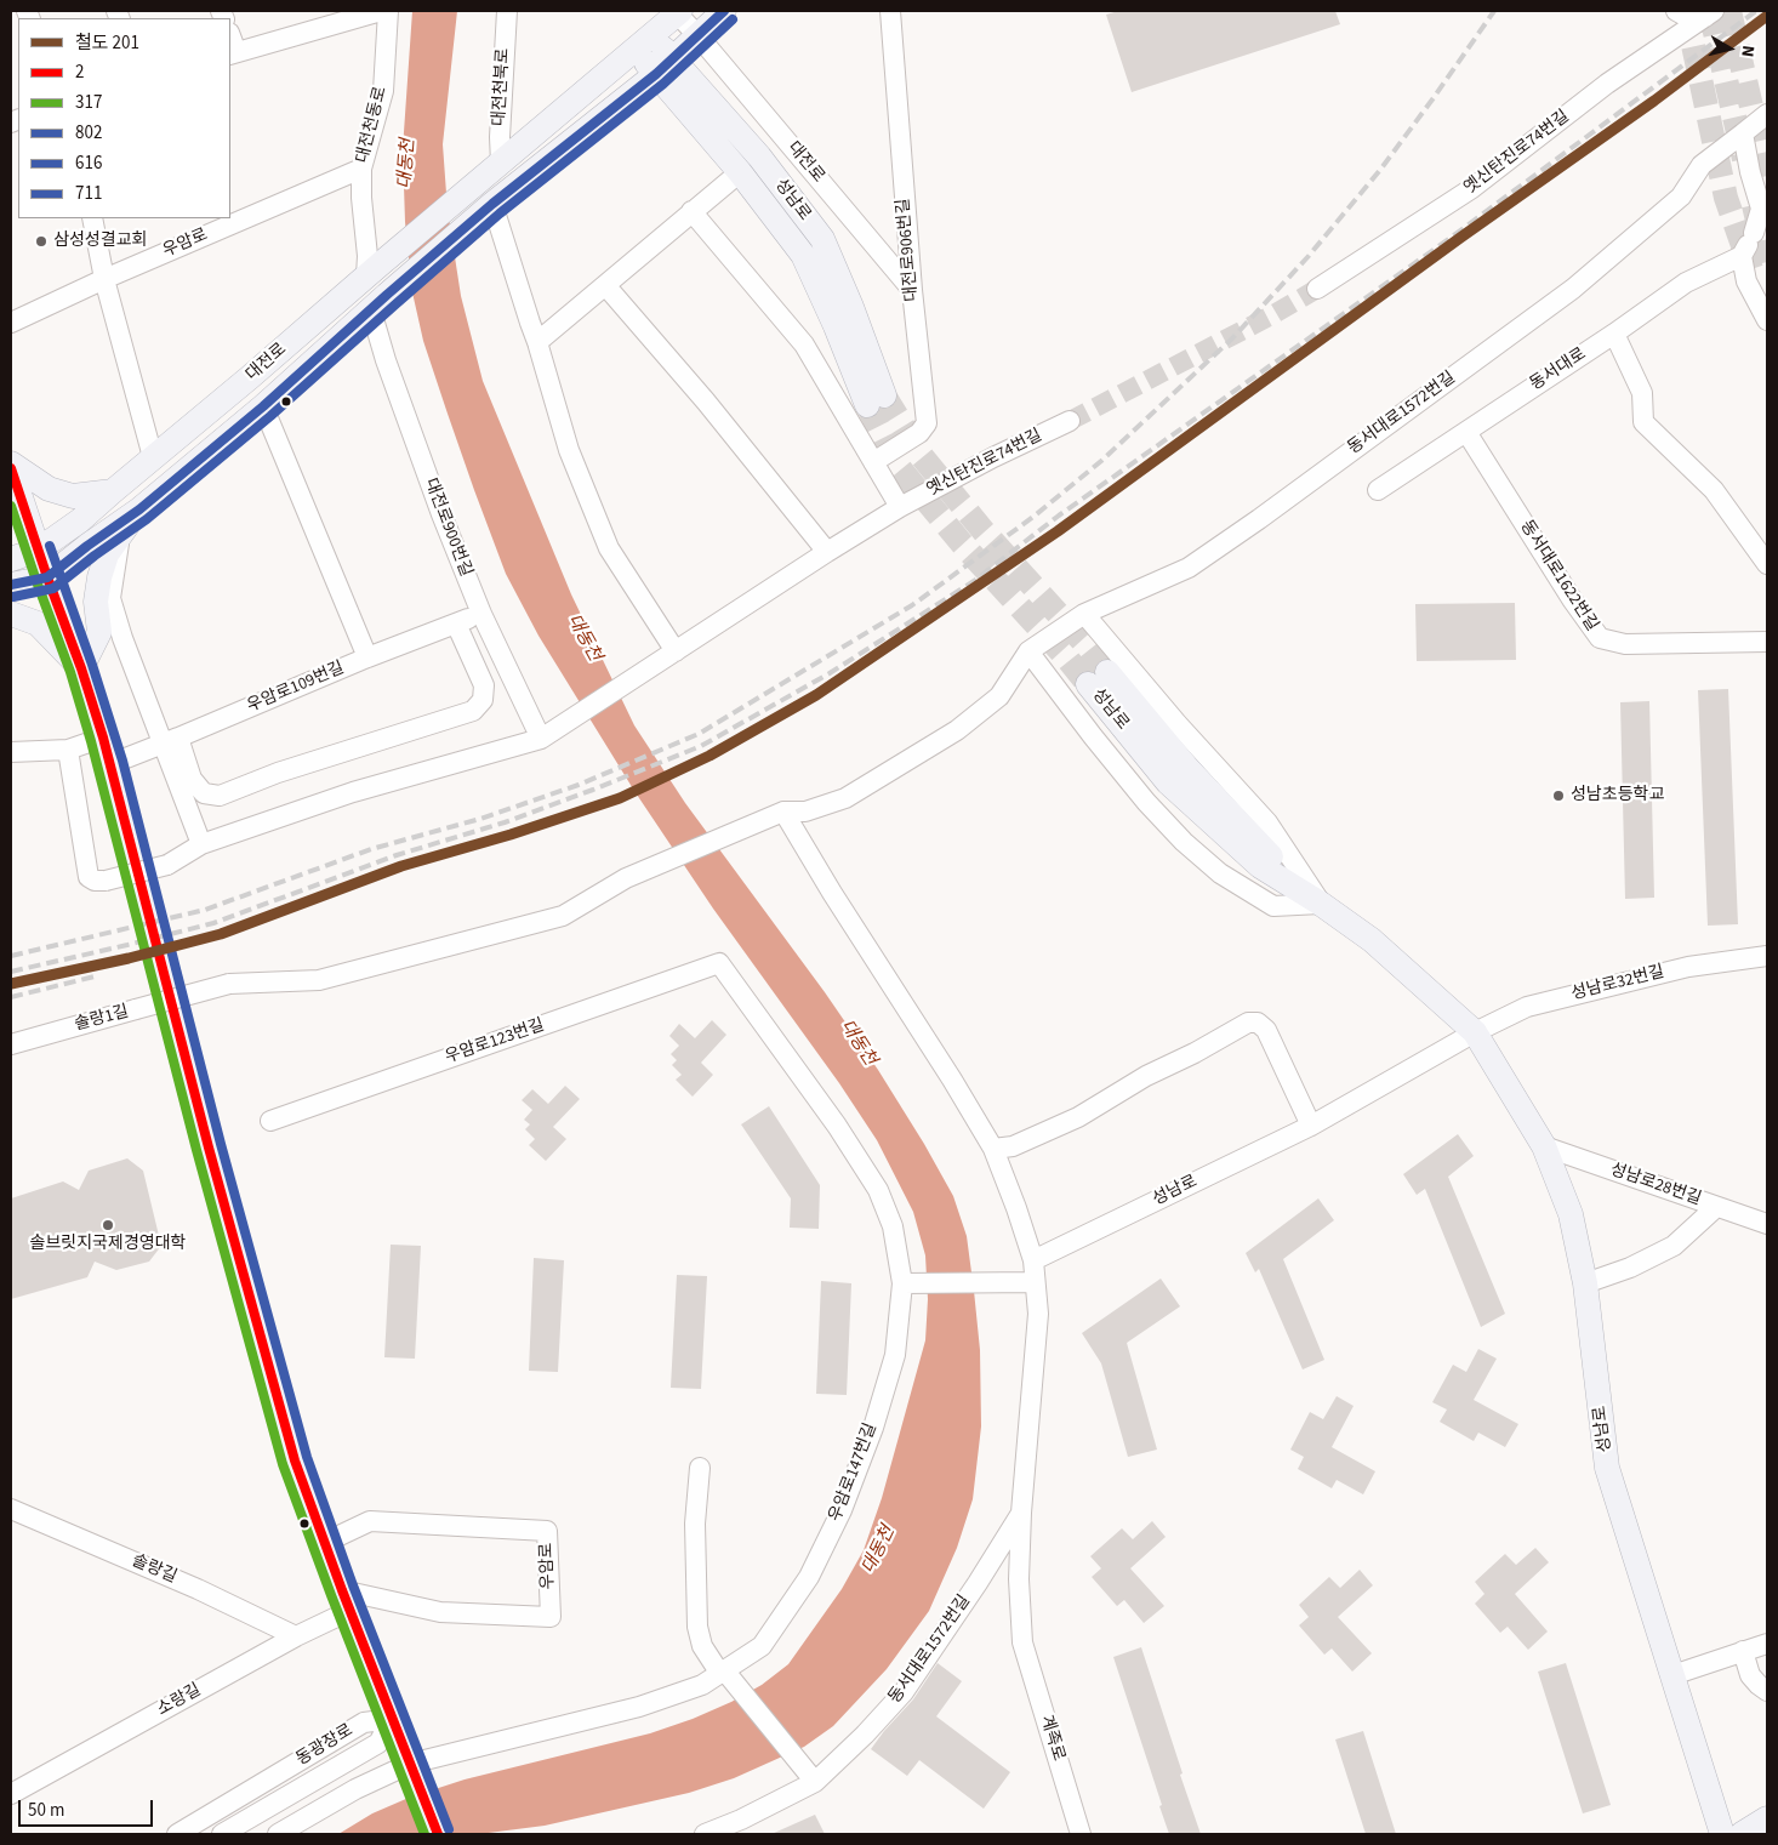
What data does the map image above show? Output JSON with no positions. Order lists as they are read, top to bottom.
{
  "streets": {
    "main road": ["대전로", "성남로"],
    "street": [
      "대전천북로",
      "대전천동로",
      "옛신탄진로74번길",
      "우암로",
      "대전로906번길",
      "동서대로",
      "동서대로1572번길",
      "대전로900번길",
      "동서대로1622번길",
      "우암로109번길",
      "성남로32번길",
      "솔랑1길",
      "우암로123번길",
      "성남로28번길",
      "우암로147번길",
      "솔랑길",
      "소랑길",
      "계족로",
      "동광장로"
    ]
  },
  "crossings": [
    ["대전천북로", "대전로"],
    ["대전천동로", "대전로"],
    ["대전천동로", "우암로"],
    ["대전로", "성남로"],
    ["대전로", "대전로906번길"],
    ["대전로", "대전로900번길"],
    ["대전로", "우암로109번길"],
    ["성남로", "성남로32번길"],
    ["성남로", "성남로28번길"],
    ["성남로", "계족로"],
    ["우암로", "소랑길"],
    ["동서대로", "동서대로1622번길"],
    ["동서대로1572번길", "솔랑1길"],
    ["동서대로1572번길", "계족로"],
    ["대전로900번길", "우암로109번길"],
    ["솔랑1길", "계족로"],
    ["우암로123번길", "우암로147번길"],
    ["솔랑길", "소랑길"]
  ],
  "water": ["대동천"],
  "places": ["삼성성결교회", "성남초등학교", "솔브릿지국제경영대학"],
  "lines": [
    "transit line 711",
    "rail line 201",
    "transit line 616",
    "transit line 2",
    "transit line 317",
    "transit line 802"
  ],
  "legend": [
    "철도 201",
    "2",
    "317",
    "802",
    "616",
    "711"
  ],
  "scale_bar": "50 m",
  "north": "right"
}
